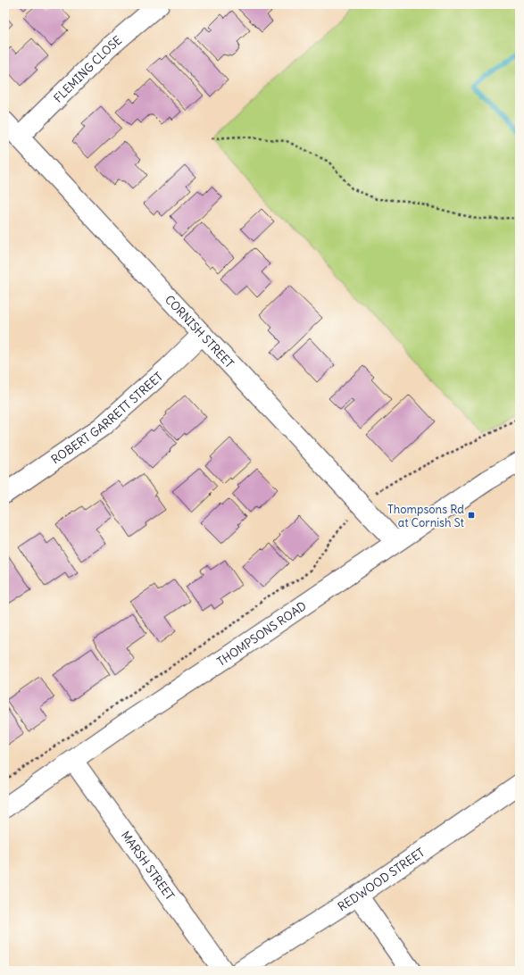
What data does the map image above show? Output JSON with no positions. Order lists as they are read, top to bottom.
{
  "streets": {
    "street": [
      "FLEMING CLOSE",
      "CORNISH STREET",
      "ROBERT GARRETT STREET",
      "THOMPSONS ROAD",
      "MARSH STREET",
      "REDWOOD STREET"
    ]
  },
  "crossings": [
    ["FLEMING CLOSE", "CORNISH STREET"],
    ["CORNISH STREET", "ROBERT GARRETT STREET"],
    ["CORNISH STREET", "THOMPSONS ROAD"],
    ["THOMPSONS ROAD", "MARSH STREET"]
  ],
  "places": {
    "transit": ["Thompsons Rd at Cornish St"]
  }
}
